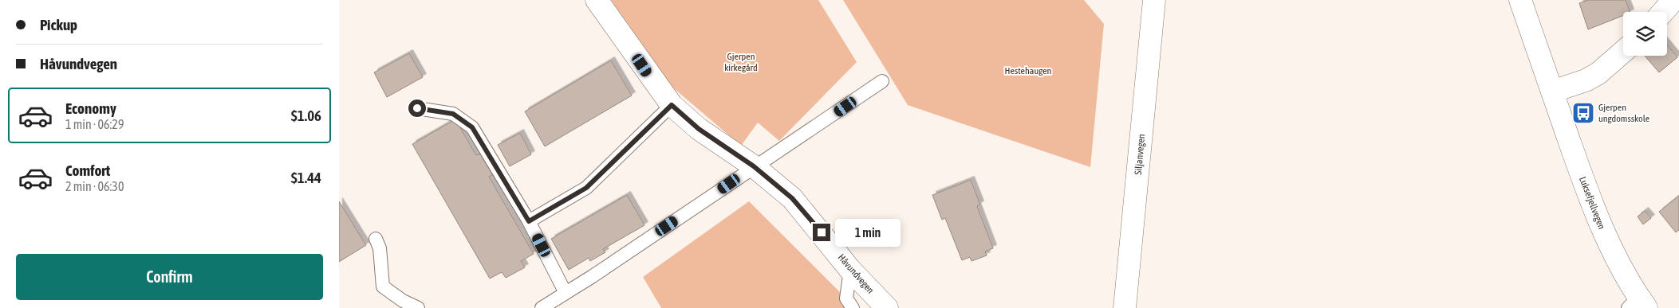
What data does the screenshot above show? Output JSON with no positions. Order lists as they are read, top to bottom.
{
  "streets": {
    "main road": ["Siljanvegen", "Luksefjellvegen", "Håvundvegen"]
  },
  "parks": ["Gjerpen kirkegård", "Hestehaugen"],
  "places": {
    "bus stop": ["Gjerpen ungdomsskole"]
  },
  "page": {
    "banner": ["Pickup", "Håvundvegen"],
    "list": [
      {
        "name": "Economy",
        "note": "1 min · 06:29",
        "value": "$1.06"
      },
      {
        "name": "Comfort",
        "note": "2 min · 06:30",
        "value": "$1.44"
      }
    ],
    "bubble": "1 min",
    "buttons": "Confirm"
  }
}
